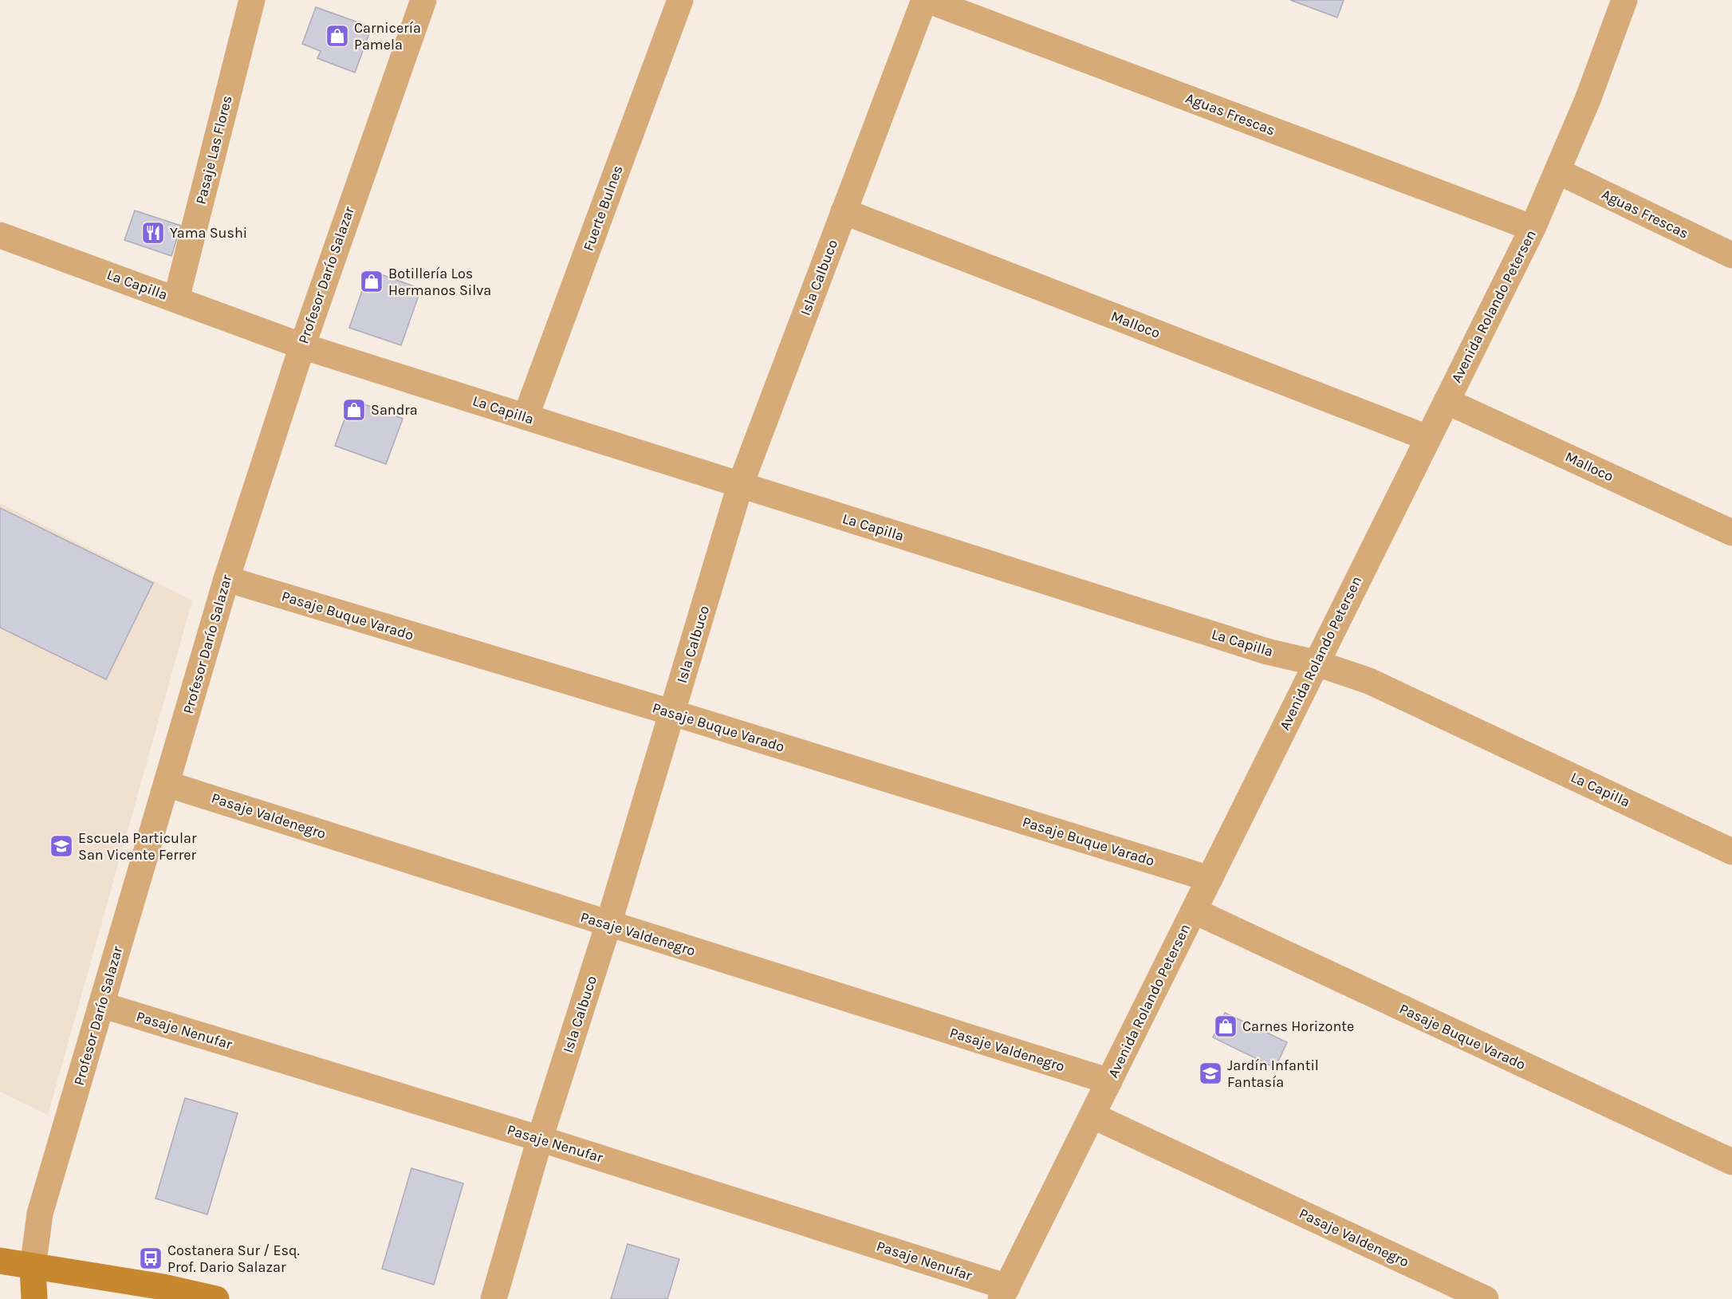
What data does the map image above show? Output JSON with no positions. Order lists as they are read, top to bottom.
{
  "streets": {
    "main road": ["Profesor Darío Salazar"],
    "street": [
      "Aguas Frescas",
      "Pasaje Las Flores",
      "Fuerte Bulnes",
      "Isla Calbuco",
      "La Capilla",
      "Avenida Rolando Petersen",
      "Malloco",
      "Pasaje Buque Varado",
      "Pasaje Valdenegro",
      "Pasaje Nenufar"
    ]
  },
  "crossings": [
    ["Aguas Frescas", "Isla Calbuco"],
    ["Aguas Frescas", "Avenida Rolando Petersen"],
    ["Pasaje Las Flores", "La Capilla"],
    ["Fuerte Bulnes", "La Capilla"],
    ["Profesor Darío Salazar", "La Capilla"],
    ["Profesor Darío Salazar", "Pasaje Buque Varado"],
    ["Profesor Darío Salazar", "Pasaje Valdenegro"],
    ["Profesor Darío Salazar", "Pasaje Nenufar"],
    ["Isla Calbuco", "La Capilla"],
    ["Isla Calbuco", "Malloco"],
    ["Isla Calbuco", "Pasaje Buque Varado"],
    ["Isla Calbuco", "Pasaje Valdenegro"],
    ["Isla Calbuco", "Pasaje Nenufar"],
    ["La Capilla", "Avenida Rolando Petersen"],
    ["Avenida Rolando Petersen", "Malloco"],
    ["Avenida Rolando Petersen", "Pasaje Buque Varado"],
    ["Avenida Rolando Petersen", "Pasaje Valdenegro"],
    ["Avenida Rolando Petersen", "Pasaje Nenufar"]
  ],
  "places": {
    "shop": [
      "Carnicería Pamela",
      "Botillería Los Hermanos Silva",
      "Sandra",
      "Carnes Horizonte"
    ],
    "restaurant": ["Yama Sushi"],
    "school or university": ["Escuela Particular San Vicente Ferrer", "Jardín Infantil Fantasía"],
    "bus stop": ["Costanera Sur / Esq. Prof. Dario Salazar"]
  }
}
